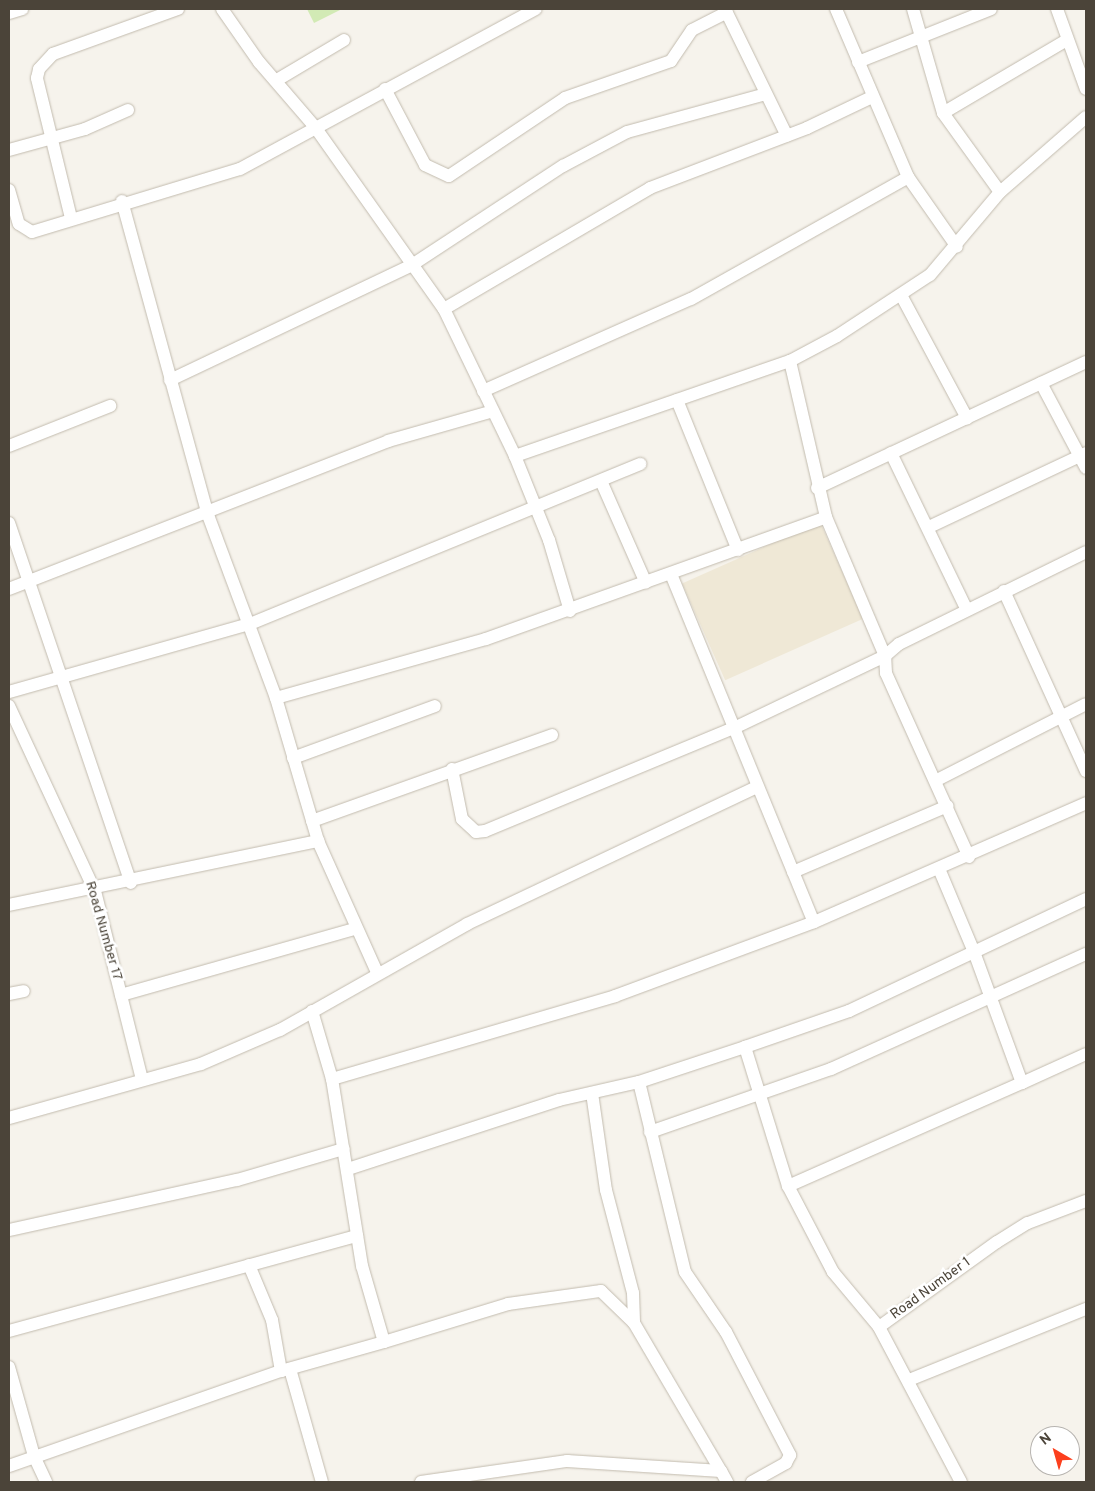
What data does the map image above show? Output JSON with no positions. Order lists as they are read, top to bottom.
{
  "streets": {
    "street": ["Road Number 17", "Road Number 1"]
  },
  "north": "top left"
}
